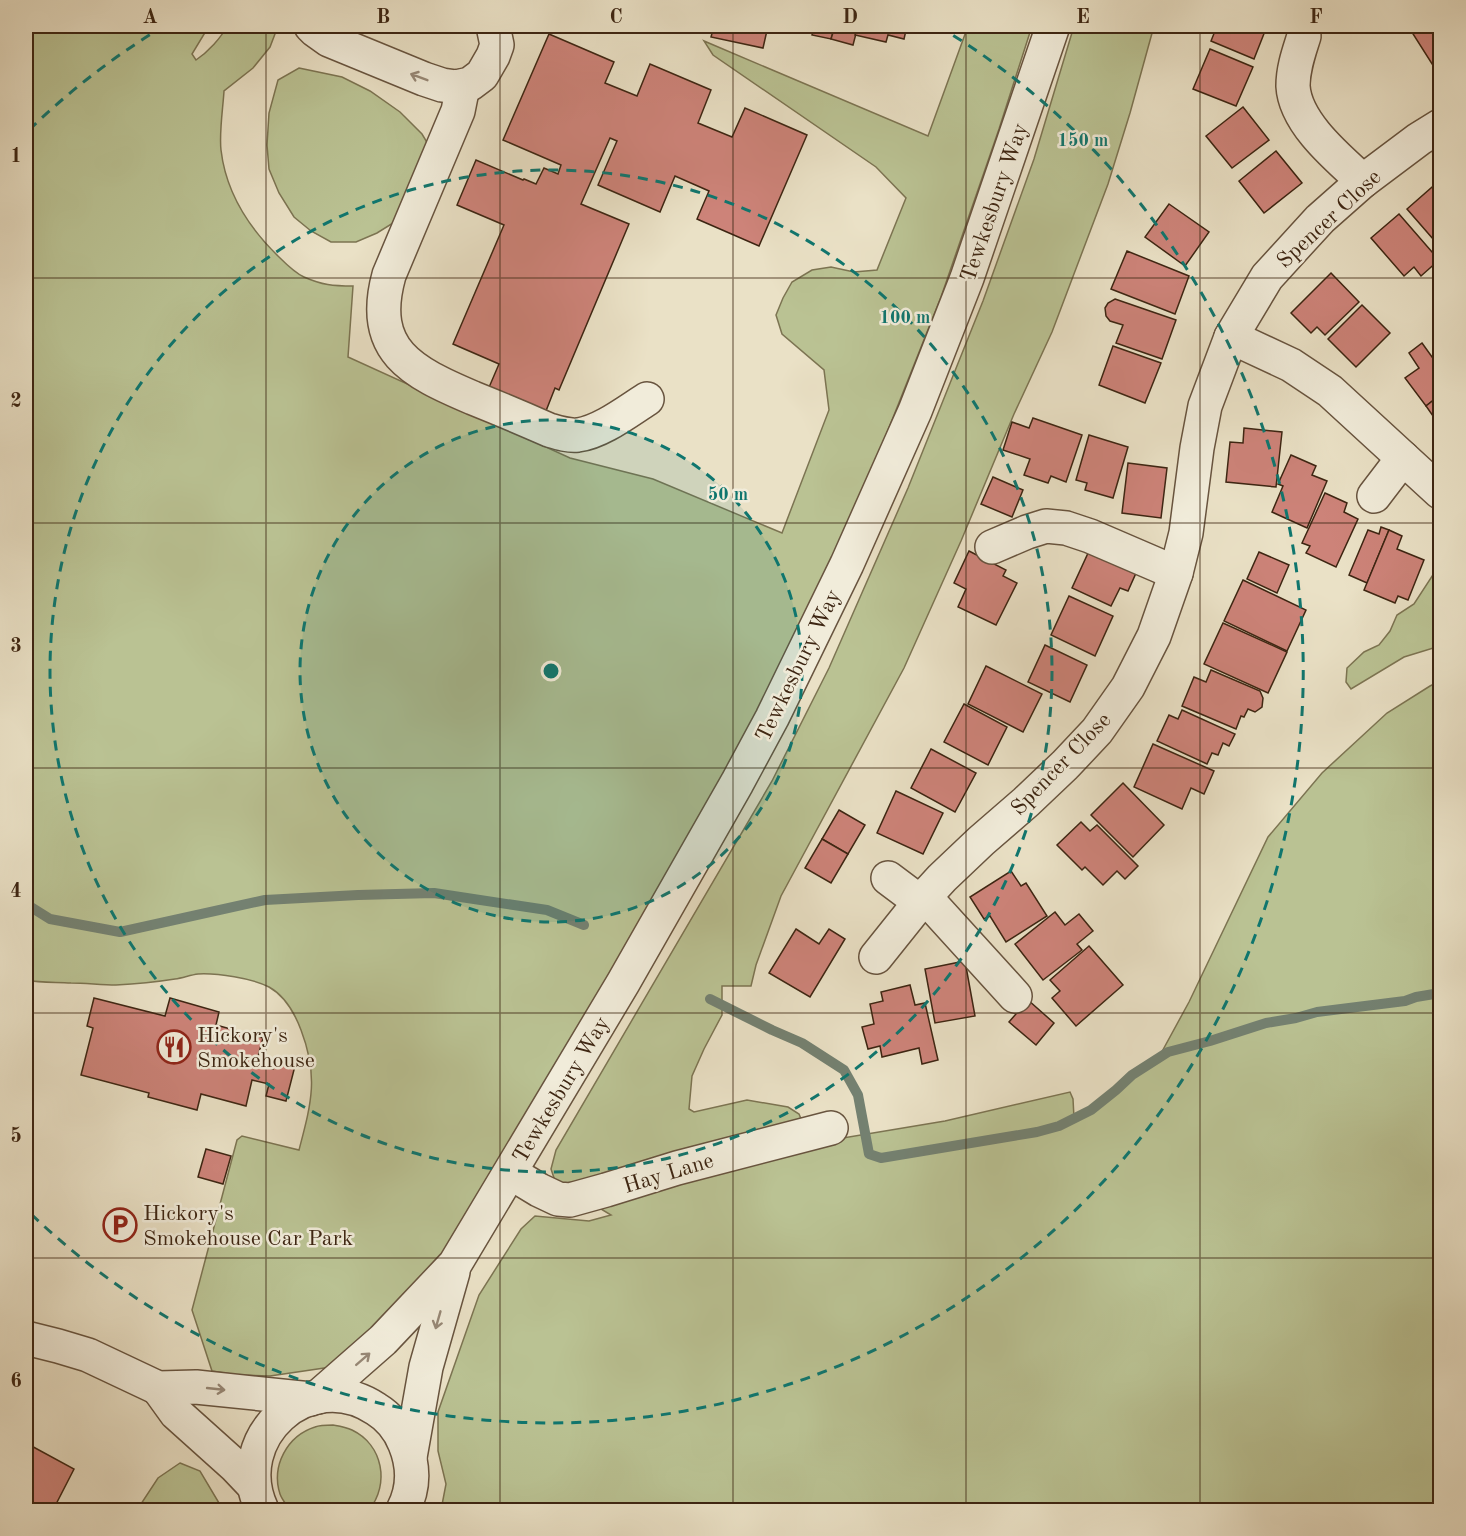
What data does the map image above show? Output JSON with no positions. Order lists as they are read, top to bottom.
{
  "streets": {
    "street": ["Tewkesbury Way", "Spencer Close", "Hay Lane"]
  },
  "crossings": [
    ["Tewkesbury Way", "Hay Lane"]
  ],
  "places": {
    "restaurant": ["Hickory's Smokehouse"],
    "parking": ["Hickory's Smokehouse Car Park"]
  },
  "grid": {
    "columns": [
      "A",
      "B",
      "C",
      "D",
      "E",
      "F"
    ],
    "rows": [
      "1",
      "2",
      "3",
      "4",
      "5",
      "6"
    ]
  },
  "rings": ["150 m", "100 m", "50 m"]
}
